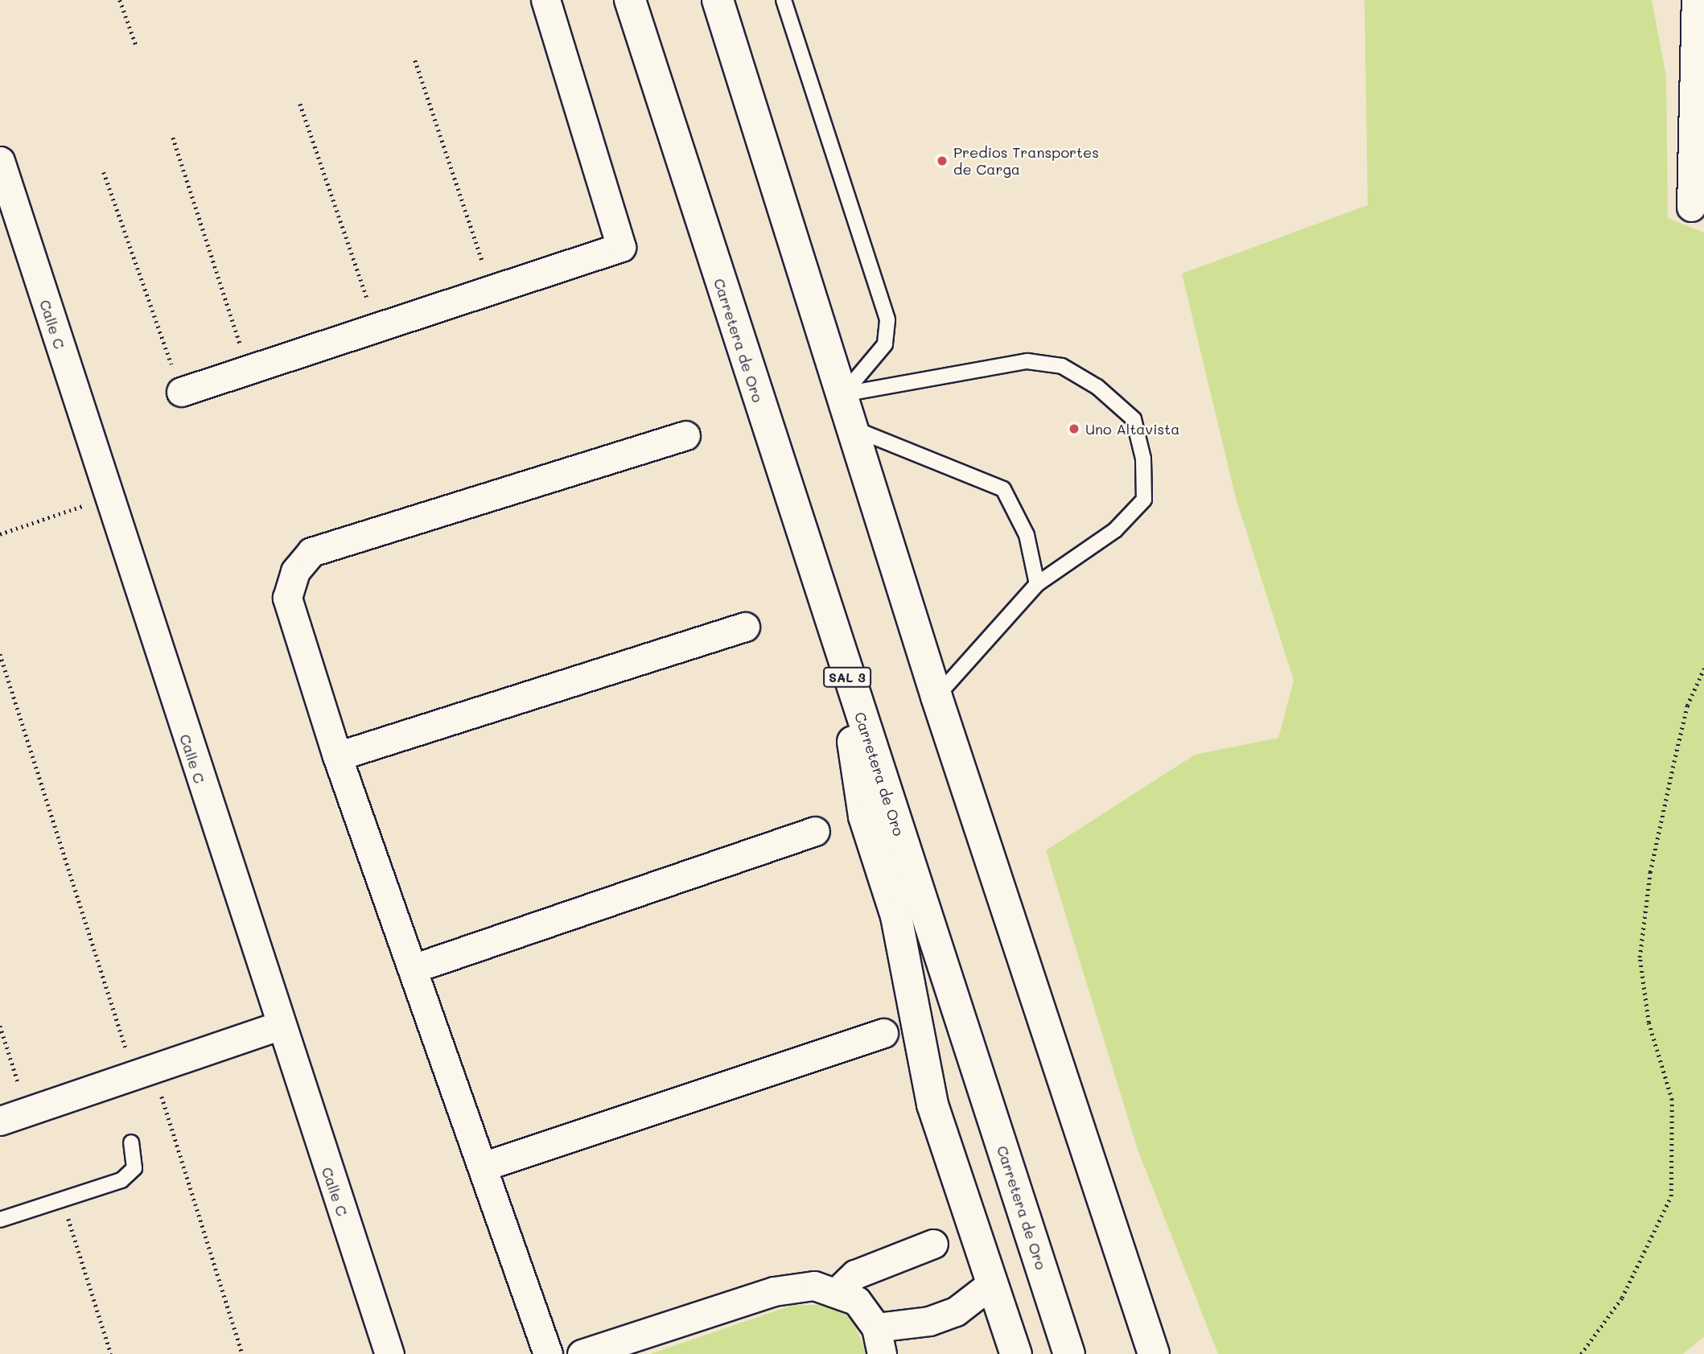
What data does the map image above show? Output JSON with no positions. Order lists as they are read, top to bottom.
{
  "streets": {
    "highway": ["Carretera de Oro", "SAL 3"],
    "street": ["Calle C"]
  },
  "places": ["Predios Transportes de Carga", "Uno Altavista"]
}
